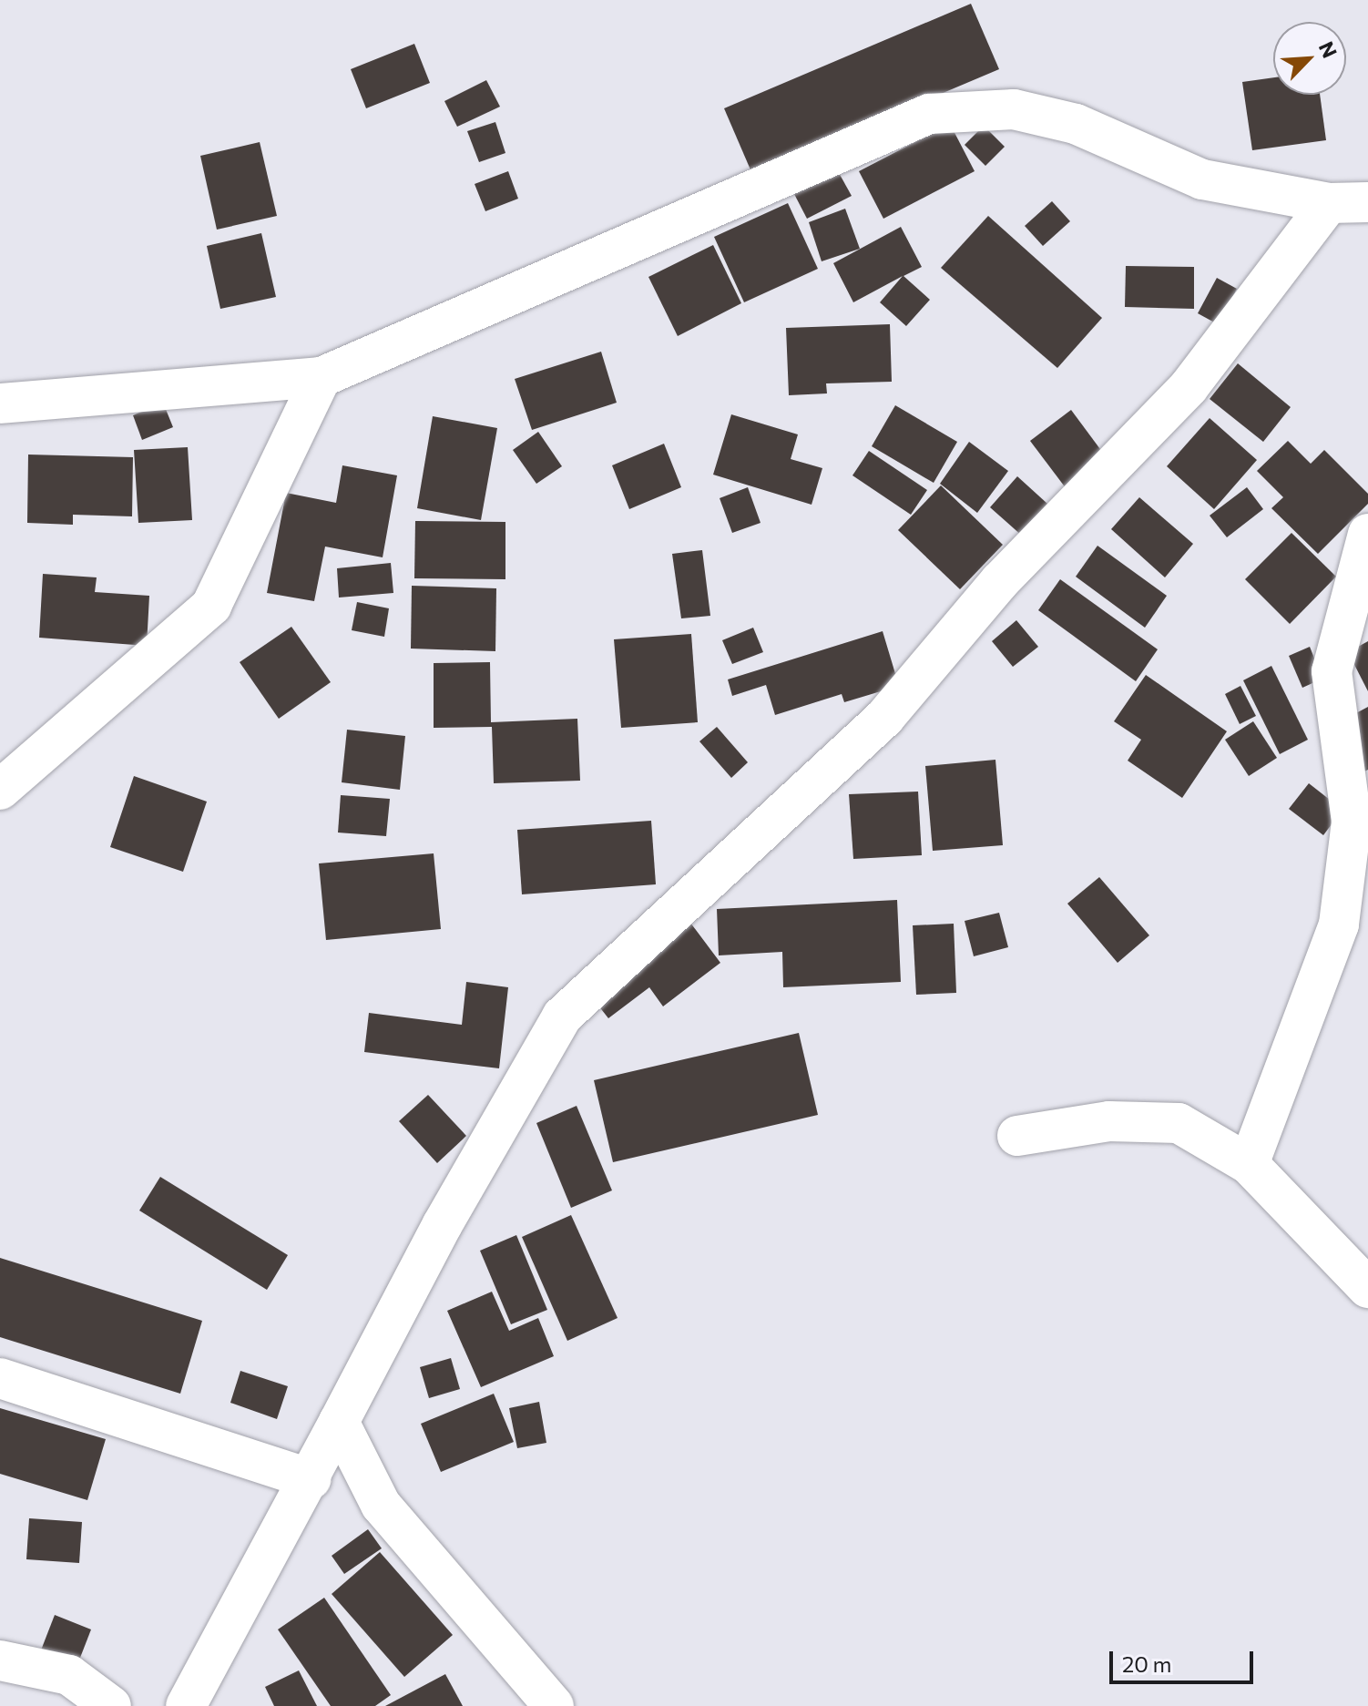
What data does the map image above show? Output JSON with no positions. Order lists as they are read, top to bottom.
{
  "scale_bar": "20 m",
  "north": "top right"
}
